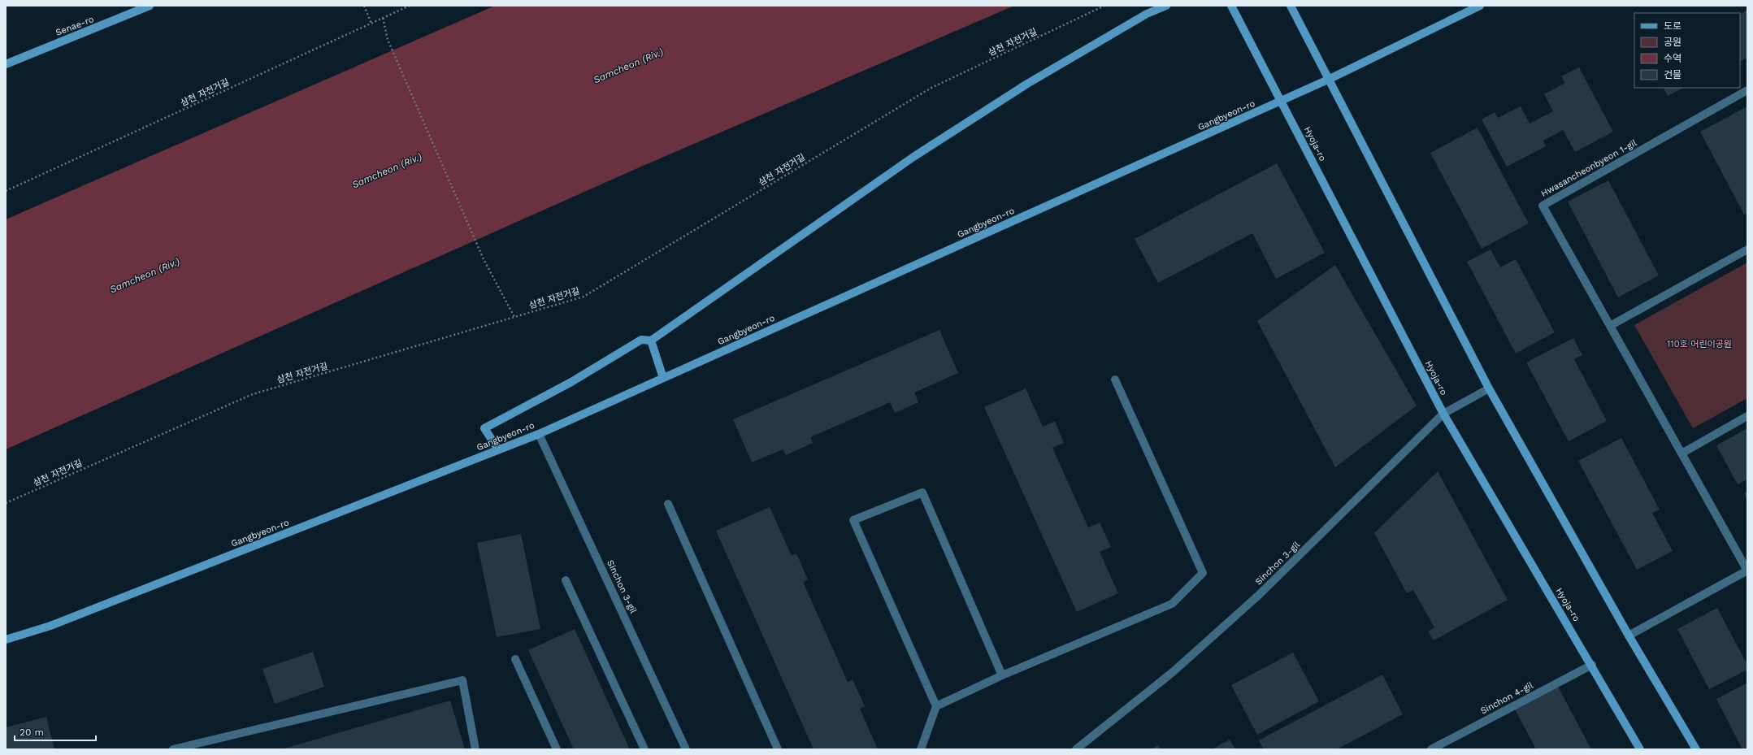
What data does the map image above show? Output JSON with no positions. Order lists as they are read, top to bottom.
{
  "streets": {
    "street": [
      "Senae-ro",
      "Gangbyeon-ro",
      "Hyoja-ro",
      "Hwasancheonbyeon 1-gil",
      "Sinchon 3-gil",
      "Sinchon 4-gil"
    ],
    "path": ["삼천 자전거길"]
  },
  "crossings": [
    ["Gangbyeon-ro", "Hyoja-ro"],
    ["Gangbyeon-ro", "Sinchon 3-gil"],
    ["Hyoja-ro", "Sinchon 3-gil"],
    ["Hyoja-ro", "Sinchon 4-gil"]
  ],
  "water": ["Samcheon (Riv.)"],
  "parks": ["110호 어린이공원"],
  "legend": [
    "도로",
    "공원",
    "수역",
    "건물"
  ],
  "scale_bar": "20 m"
}
